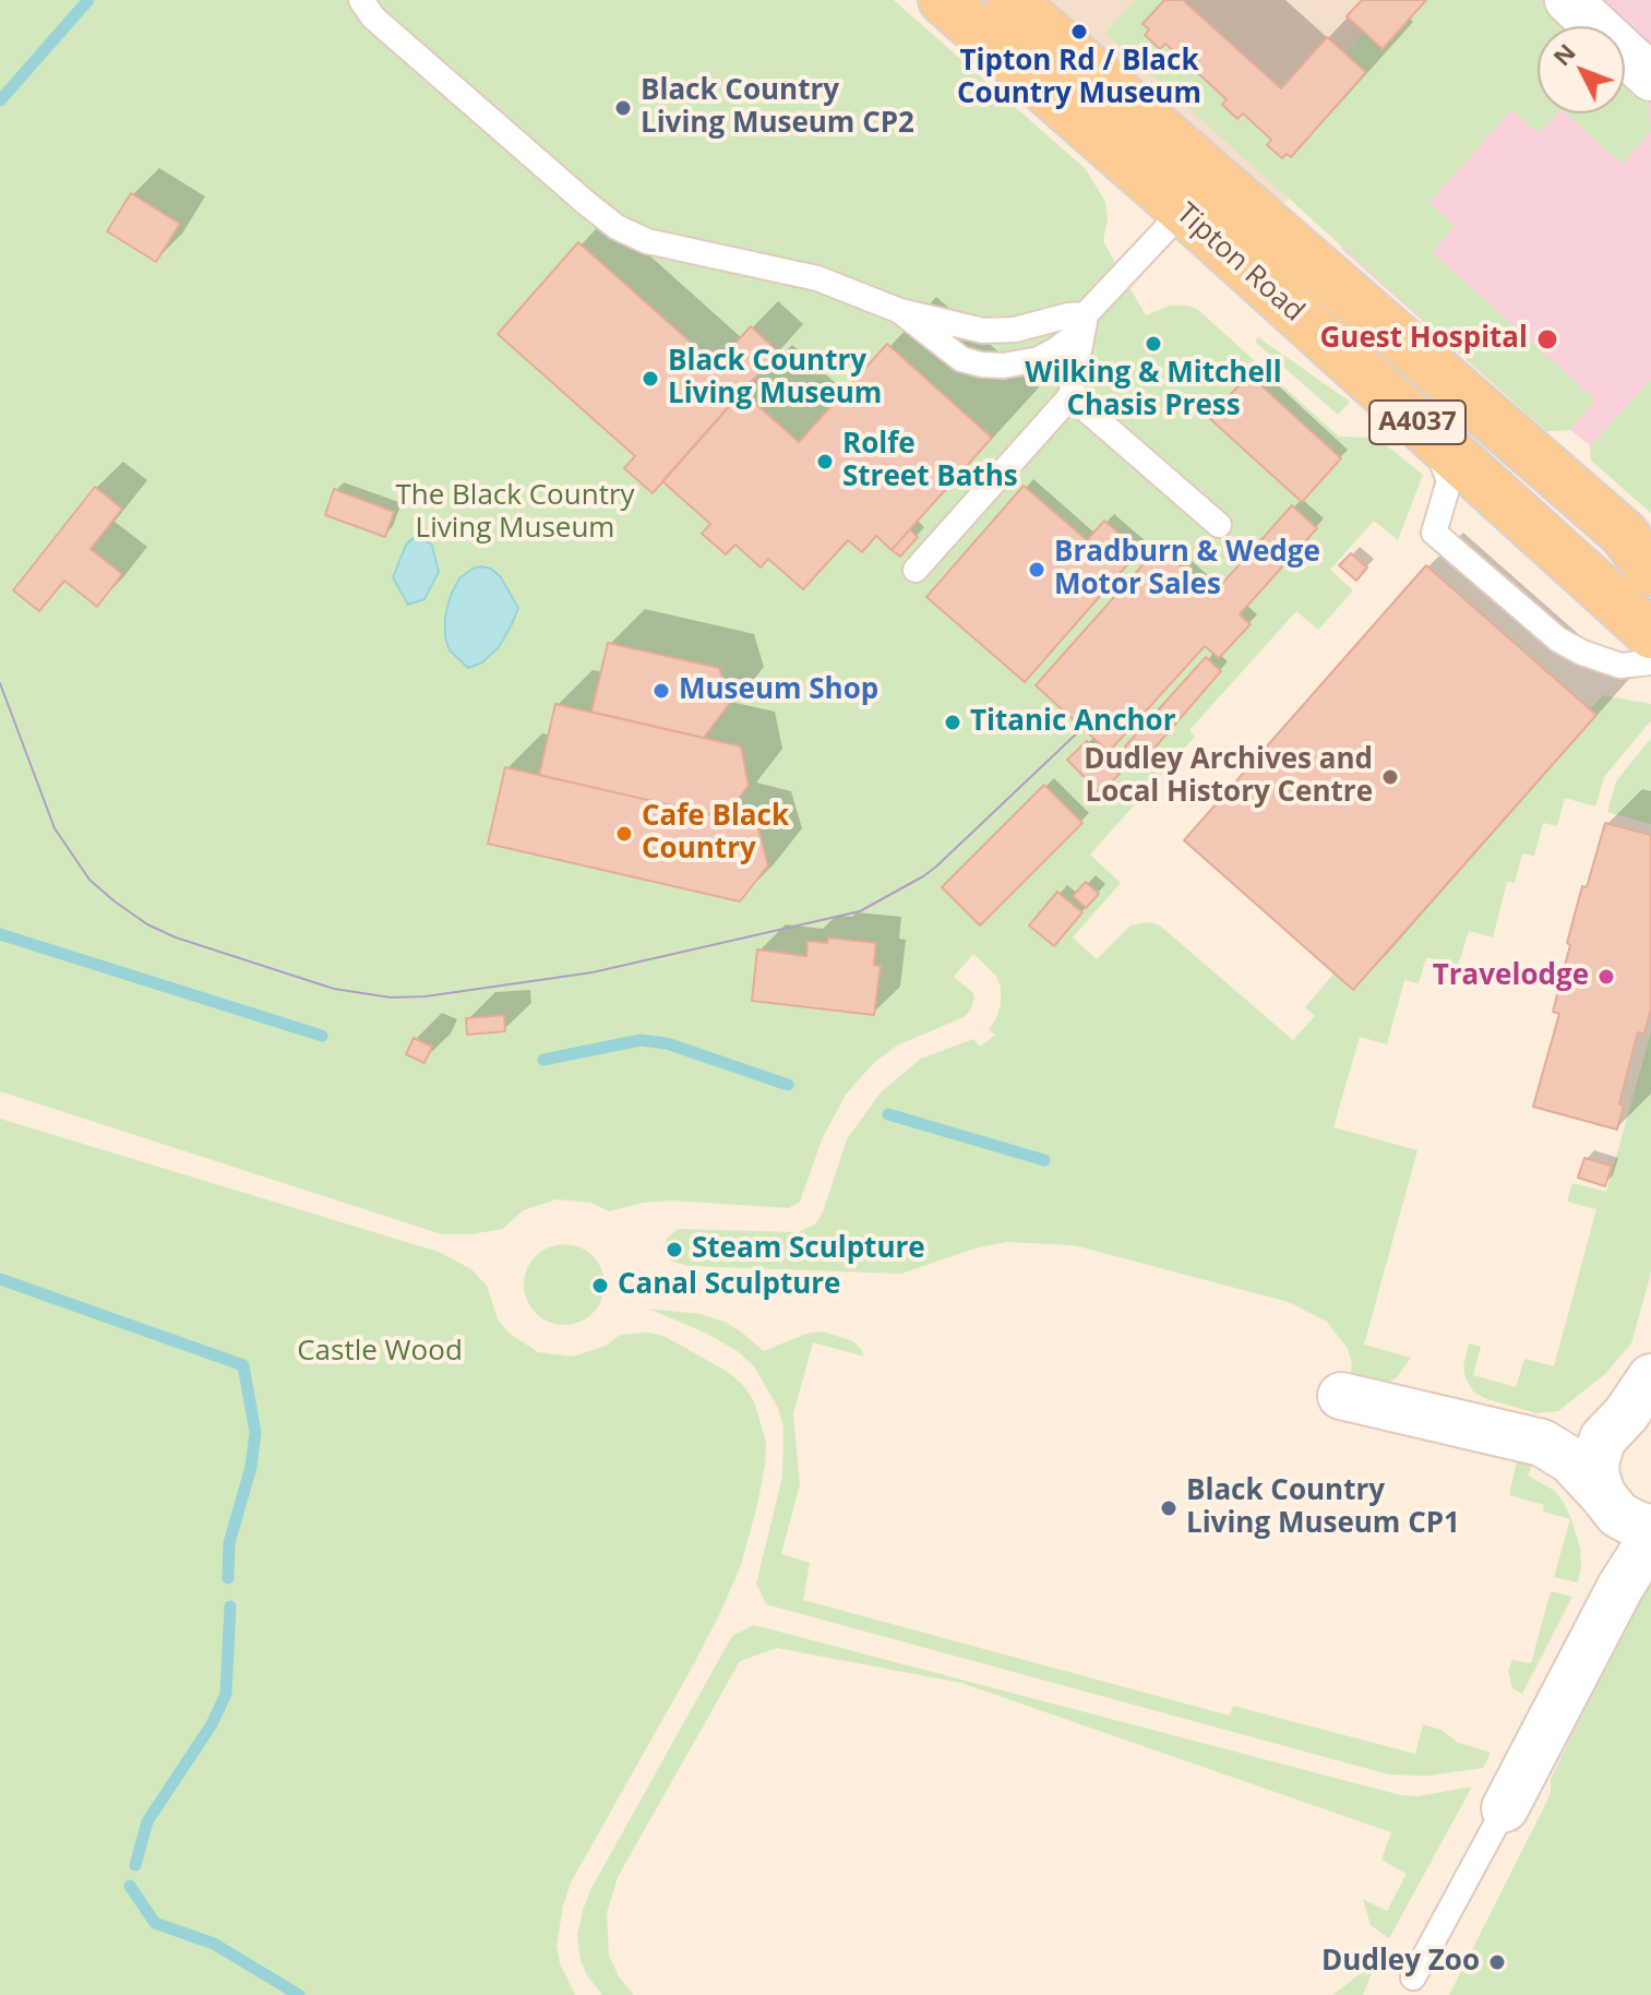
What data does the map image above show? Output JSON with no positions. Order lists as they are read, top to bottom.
{
  "streets": {
    "main road": ["Tipton Road", "A4037"]
  },
  "parks": ["The Black Country Living Museum", "Castle Wood"],
  "places": [
    "Tipton Rd / Black Country Museum",
    "Black Country Living Museum CP2",
    "Guest Hospital",
    "Wilking & Mitchell Chasis Press",
    "Black Country Living Museum",
    "Rolfe Street Baths",
    "Bradburn & Wedge Motor Sales",
    "Museum Shop",
    "Titanic Anchor",
    "Dudley Archives and Local History Centre",
    "Cafe Black Country",
    "Travelodge",
    "Steam Sculpture",
    "Canal Sculpture",
    "Black Country Living Museum CP1",
    "Dudley Zoo"
  ],
  "north": "top left"
}
